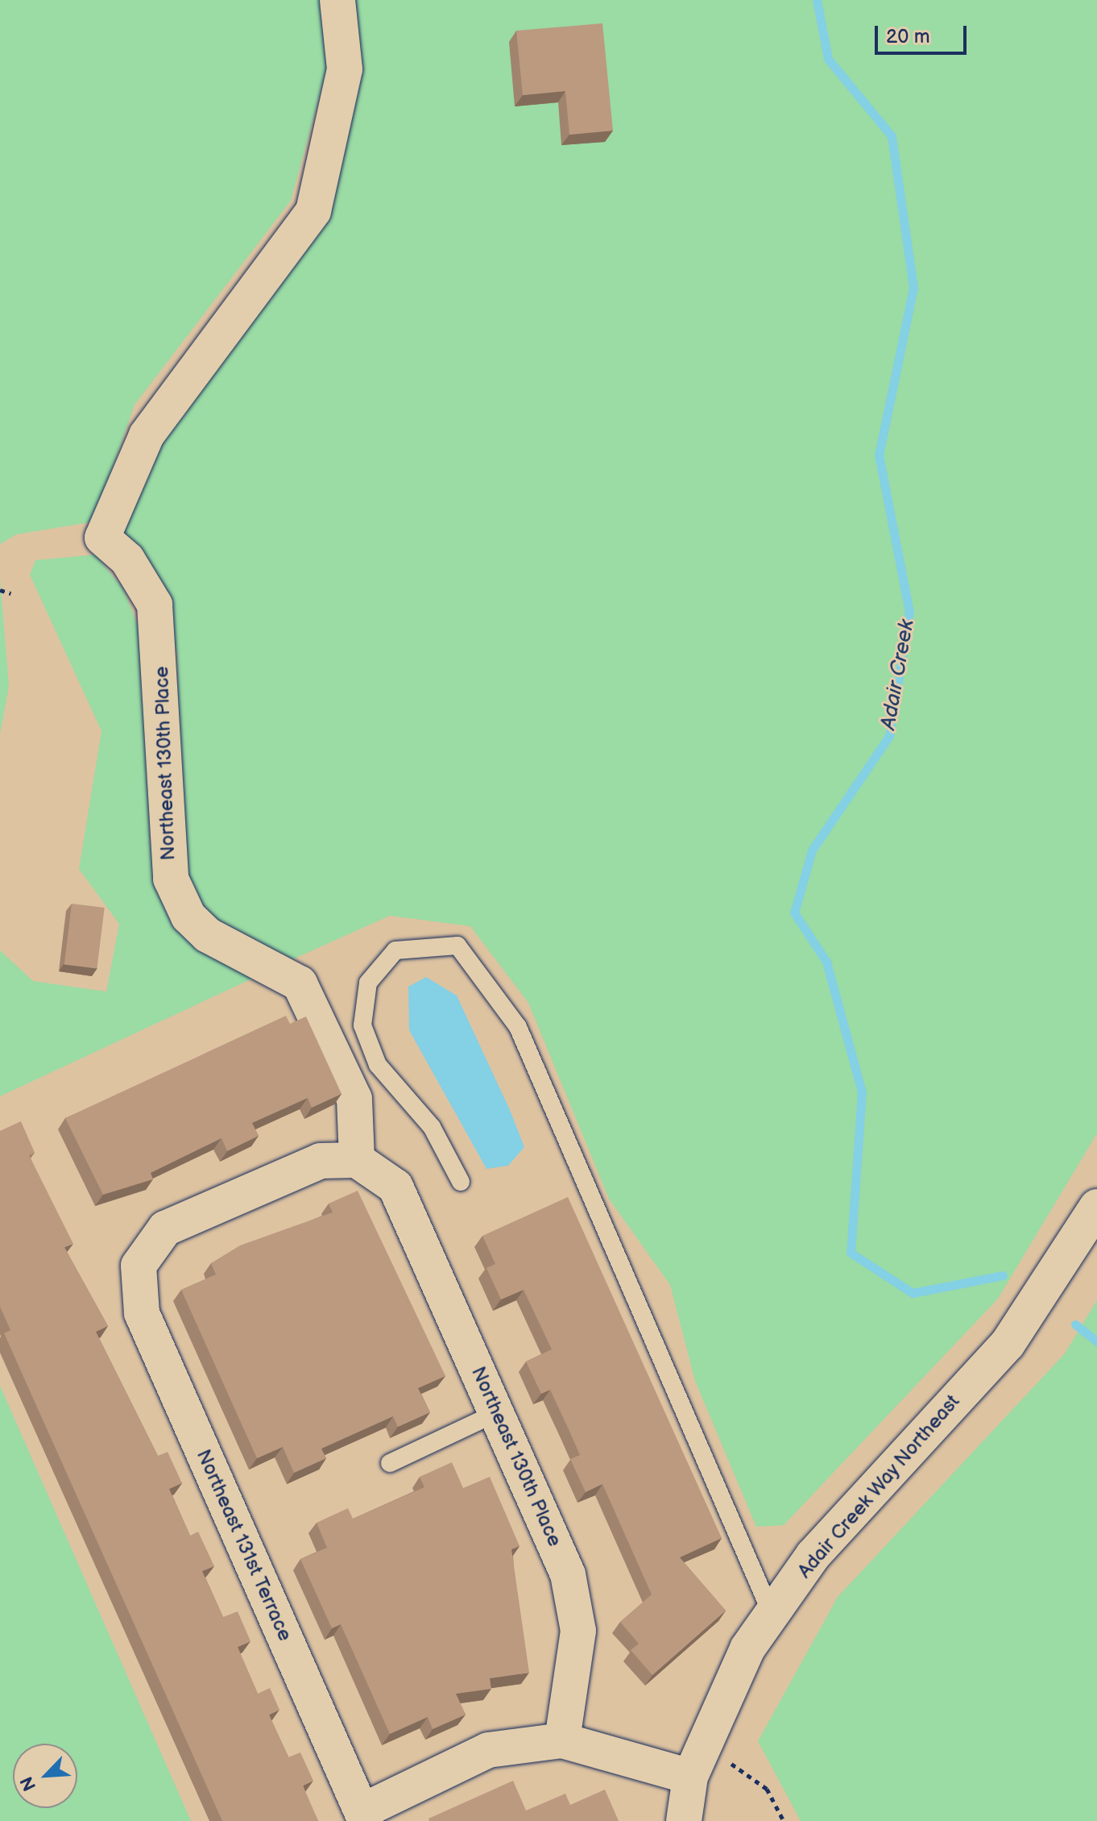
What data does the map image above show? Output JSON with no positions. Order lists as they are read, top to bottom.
{
  "streets": {
    "street": ["Northeast 130th Place", "Adair Creek Way Northeast", "Northeast 131st Terrace"]
  },
  "crossings": [
    ["Northeast 130th Place", "Northeast 131st Terrace"]
  ],
  "water": ["Adair Creek"],
  "scale_bar": "20 m",
  "north": "bottom left"
}
